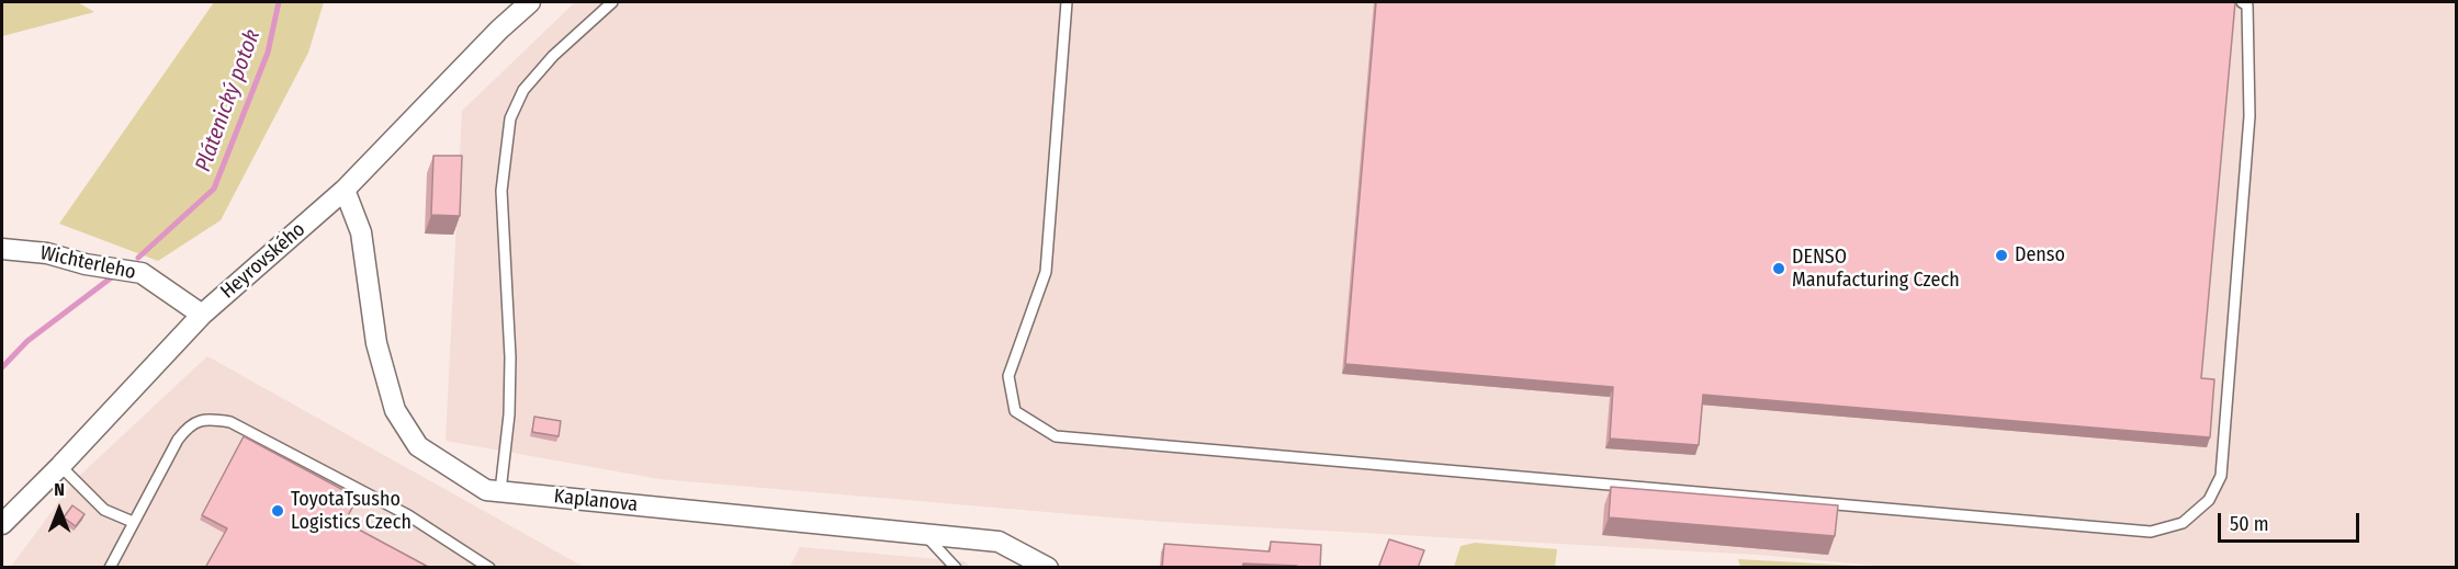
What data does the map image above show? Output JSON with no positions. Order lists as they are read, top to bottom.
{
  "streets": {
    "street": ["Heyrovského", "Wichterleho", "Kaplanova"]
  },
  "crossings": [
    ["Heyrovského", "Wichterleho"],
    ["Heyrovského", "Kaplanova"]
  ],
  "water": ["Plátenický potok"],
  "places": ["Denso", "DENSO Manufacturing Czech", "ToyotaTsusho Logistics Czech"],
  "scale_bar": "50 m",
  "north": "top"
}
